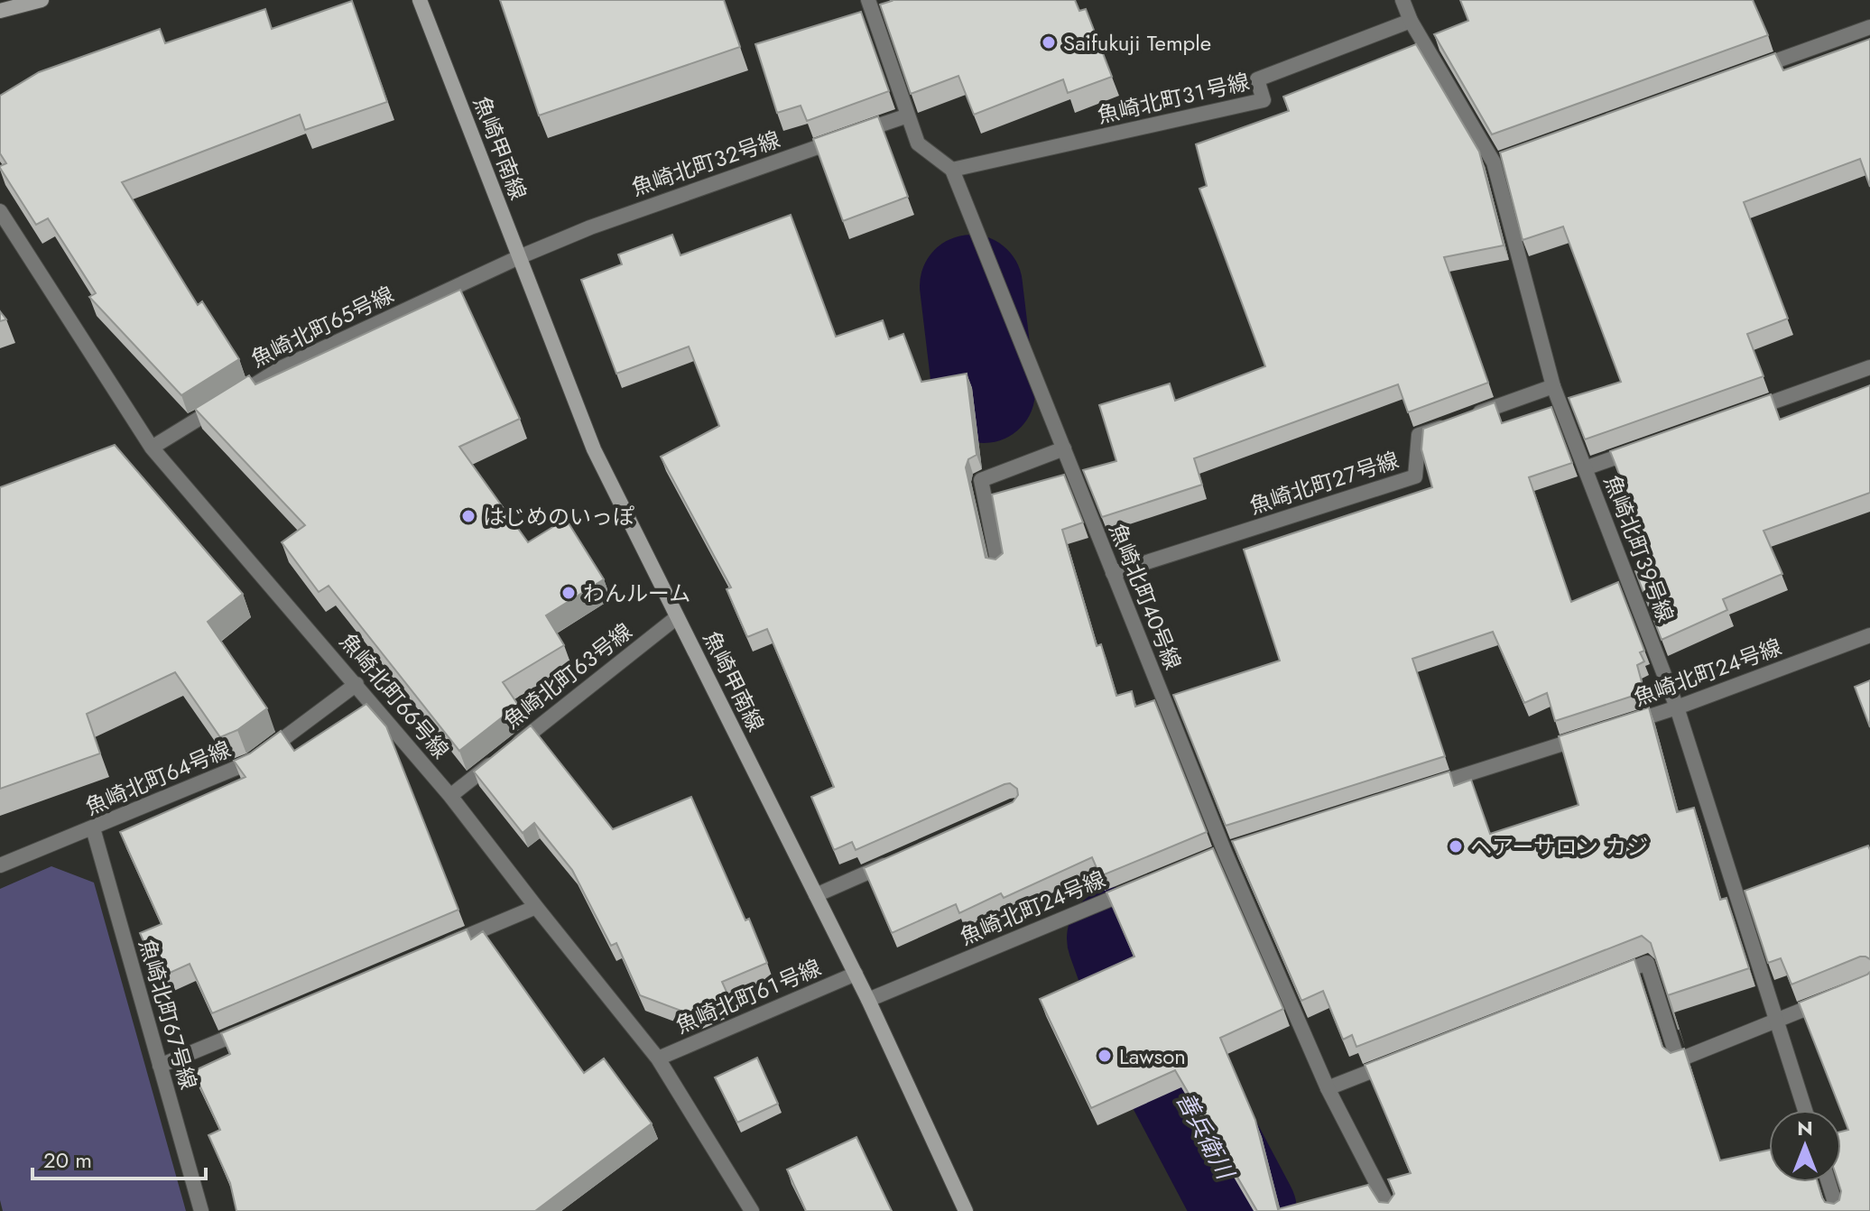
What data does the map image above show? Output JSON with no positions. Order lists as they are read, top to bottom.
{
  "streets": {
    "street": [
      "魚崎北町３１号線",
      "魚崎甲南線",
      "魚崎北町３２号線",
      "魚崎北町６５号線",
      "魚崎北町２７号線",
      "魚崎北町３９号線",
      "魚崎北町４０号線",
      "魚崎北町２４号線",
      "魚崎北町６３号線",
      "魚崎北町６６号線",
      "魚崎北町６４号線",
      "魚崎北町６１号線",
      "魚崎北町６７号線"
    ]
  },
  "crossings": [
    ["魚崎北町３１号線", "魚崎北町３９号線"],
    ["魚崎北町３１号線", "魚崎北町４０号線"],
    ["魚崎甲南線", "魚崎北町３２号線"],
    ["魚崎甲南線", "魚崎北町６５号線"],
    ["魚崎甲南線", "魚崎北町２４号線"],
    ["魚崎甲南線", "魚崎北町６３号線"],
    ["魚崎甲南線", "魚崎北町６１号線"],
    ["魚崎北町３２号線", "魚崎北町６５号線"],
    ["魚崎北町６５号線", "魚崎北町６６号線"],
    ["魚崎北町２７号線", "魚崎北町３９号線"],
    ["魚崎北町２７号線", "魚崎北町４０号線"],
    ["魚崎北町３９号線", "魚崎北町２４号線"],
    ["魚崎北町６３号線", "魚崎北町６６号線"],
    ["魚崎北町６６号線", "魚崎北町６４号線"],
    ["魚崎北町６６号線", "魚崎北町６１号線"],
    ["魚崎北町６４号線", "魚崎北町６７号線"]
  ],
  "water": ["善兵衛川"],
  "places": [
    "Saifukuji Temple",
    "はじめのいっぽ",
    "わんルーム",
    "ヘアーサロン カジ",
    "Lawson"
  ],
  "scale_bar": "20 m",
  "north": "top"
}
